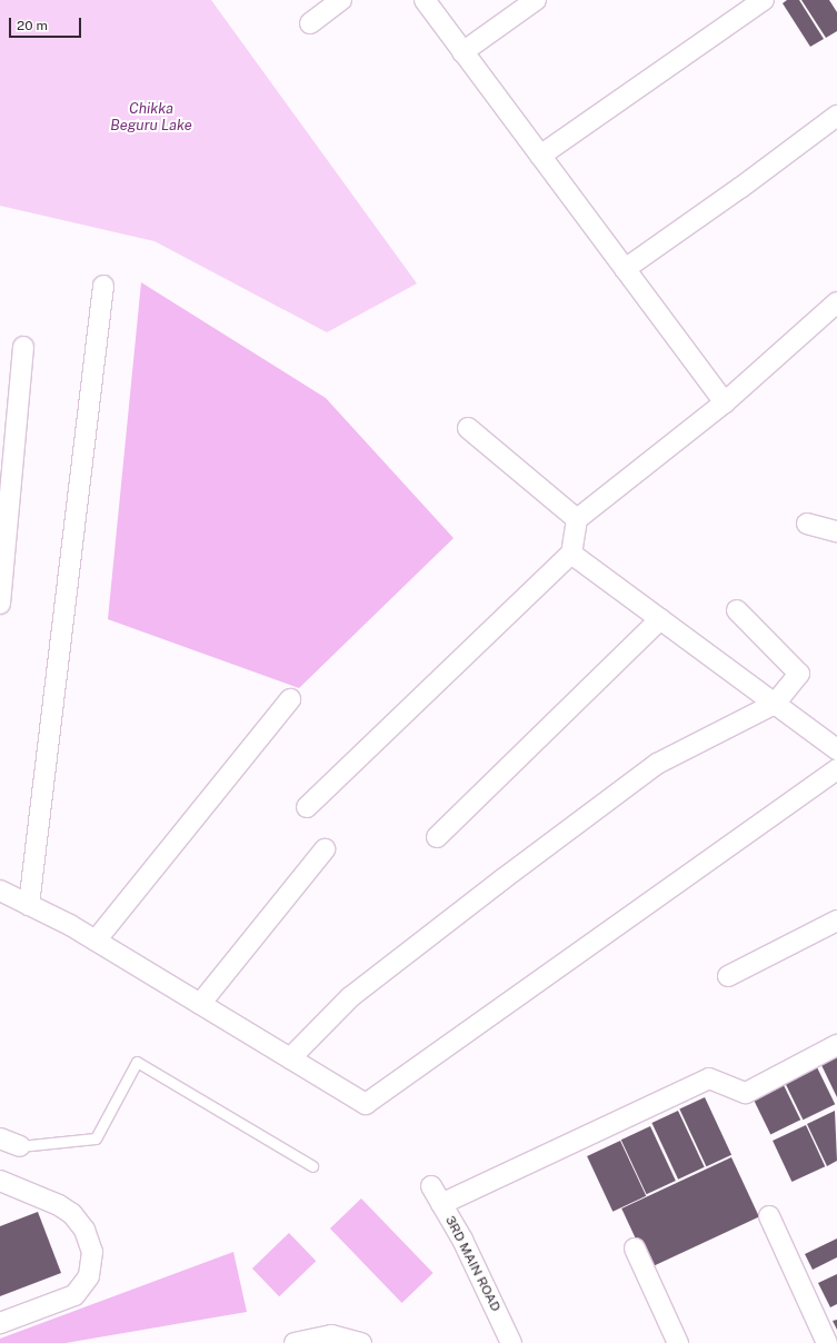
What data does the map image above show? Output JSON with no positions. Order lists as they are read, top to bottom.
{
  "streets": {
    "street": ["3RD MAIN ROAD"]
  },
  "water": ["Chikka Beguru Lake"],
  "scale_bar": "20 m"
}
